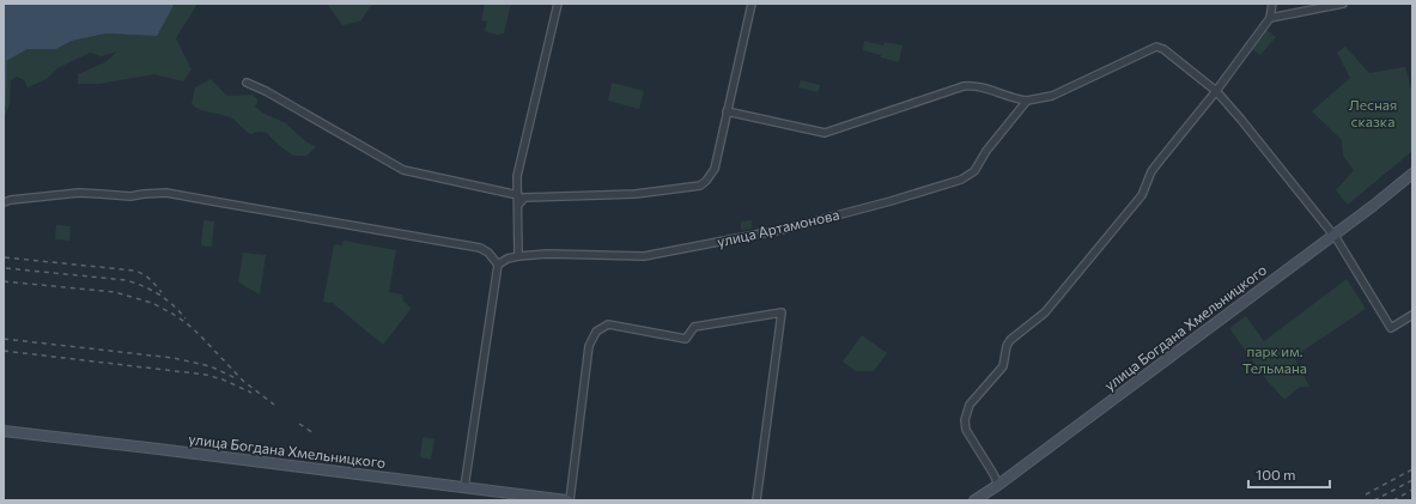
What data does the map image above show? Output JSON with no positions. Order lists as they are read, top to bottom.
{
  "streets": {
    "main road": ["улица Богдана Хмельницкого"],
    "street": ["улица Артамонова"]
  },
  "parks": ["Лесная сказка", "парк им. Тельмана"],
  "scale_bar": "100 m"
}
